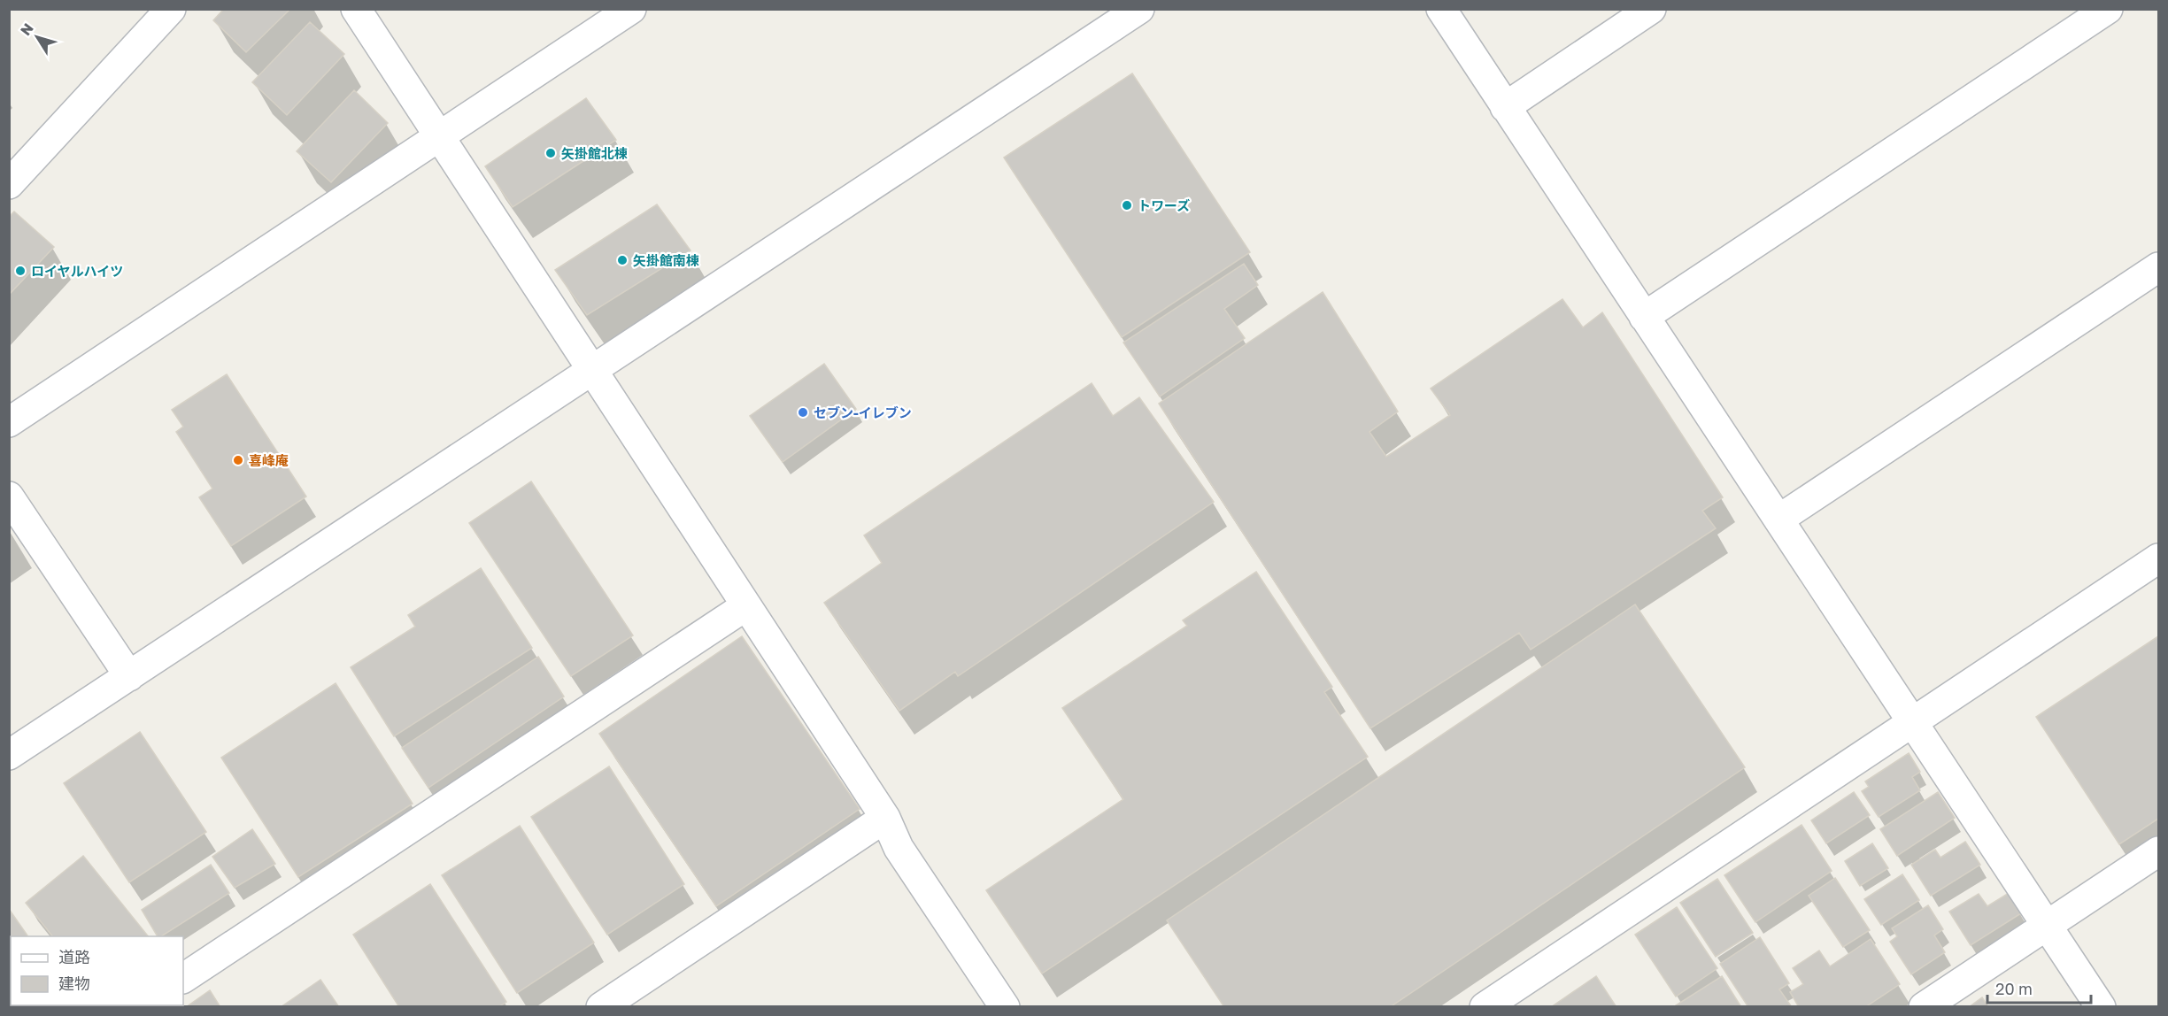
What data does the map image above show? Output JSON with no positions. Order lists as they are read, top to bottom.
{
  "places": [
    "矢掛館北棟",
    "トワーズ",
    "矢掛館南棟",
    "ロイヤルハイツ",
    "セブン-イレブン",
    "喜峰庵"
  ],
  "legend": ["道路", "建物"],
  "scale_bar": "20 m",
  "north": "top left"
}
